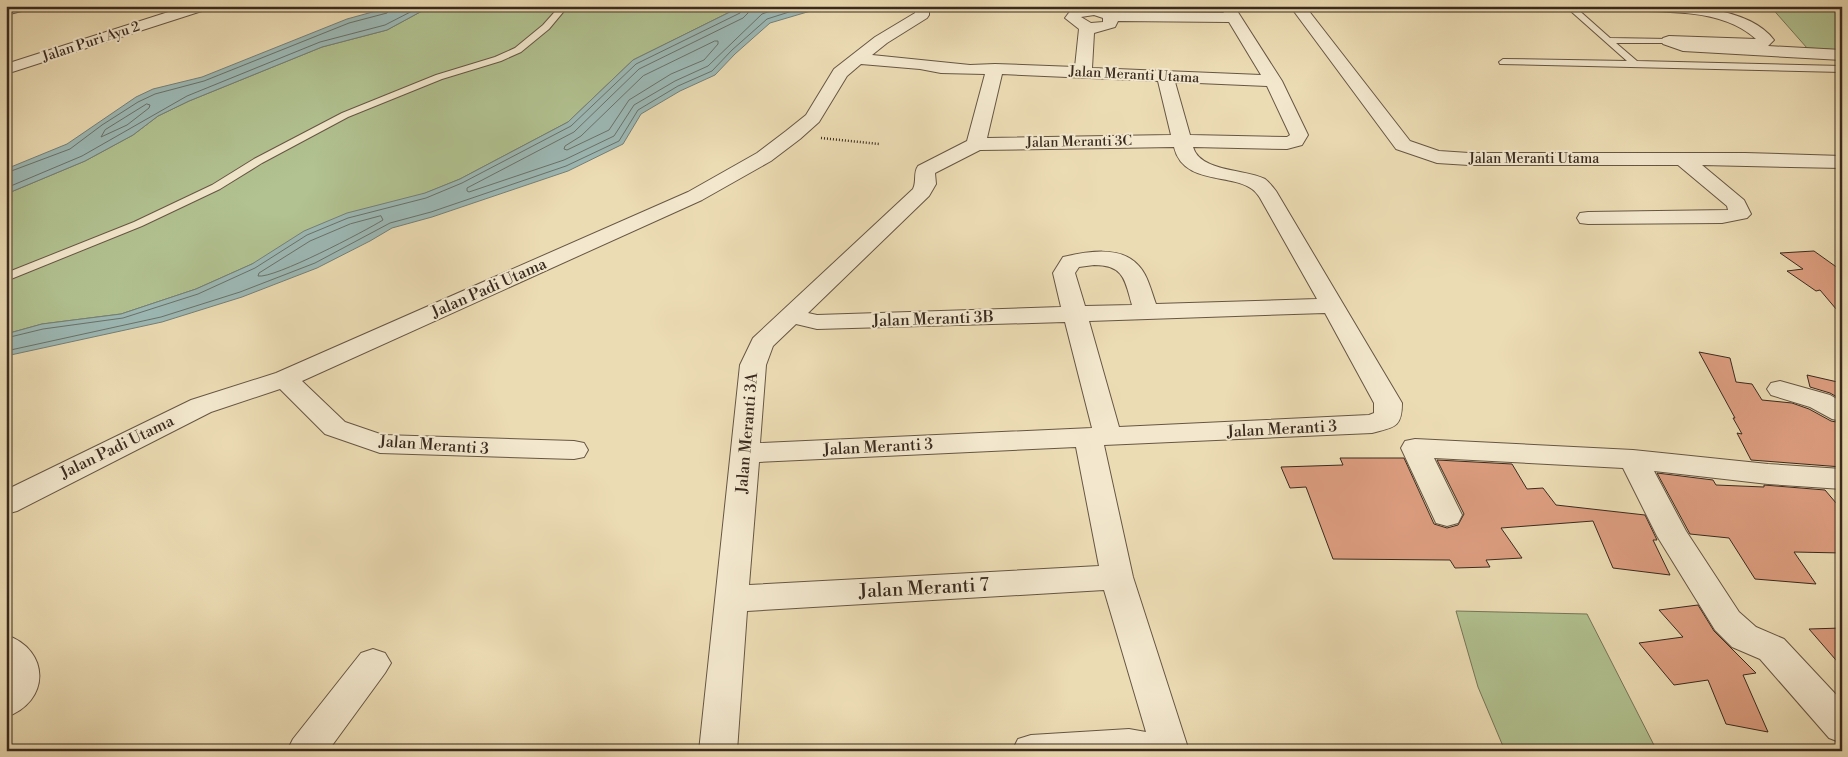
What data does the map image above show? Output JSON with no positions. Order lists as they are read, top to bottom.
{
  "streets": {
    "street": [
      "Jalan Puri Ayu 2",
      "Jalan Meranti Utama",
      "Jalan Meranti 3C",
      "Jalan Padi Utama",
      "Jalan Meranti 3B",
      "Jalan Meranti 3",
      "Jalan Meranti 3A",
      "Jalan Meranti 7"
    ]
  },
  "crossings": [
    ["Jalan Meranti Utama", "Jalan Meranti 3C"],
    ["Jalan Meranti Utama", "Jalan Padi Utama"],
    ["Jalan Meranti Utama", "Jalan Meranti 3"],
    ["Jalan Meranti 3C", "Jalan Meranti 3"],
    ["Jalan Meranti 3C", "Jalan Meranti 3A"],
    ["Jalan Padi Utama", "Jalan Meranti 3"],
    ["Jalan Meranti 3B", "Jalan Meranti 3"],
    ["Jalan Meranti 3B", "Jalan Meranti 3A"],
    ["Jalan Meranti 3", "Jalan Meranti 3A"],
    ["Jalan Meranti 3A", "Jalan Meranti 7"]
  ]
}
